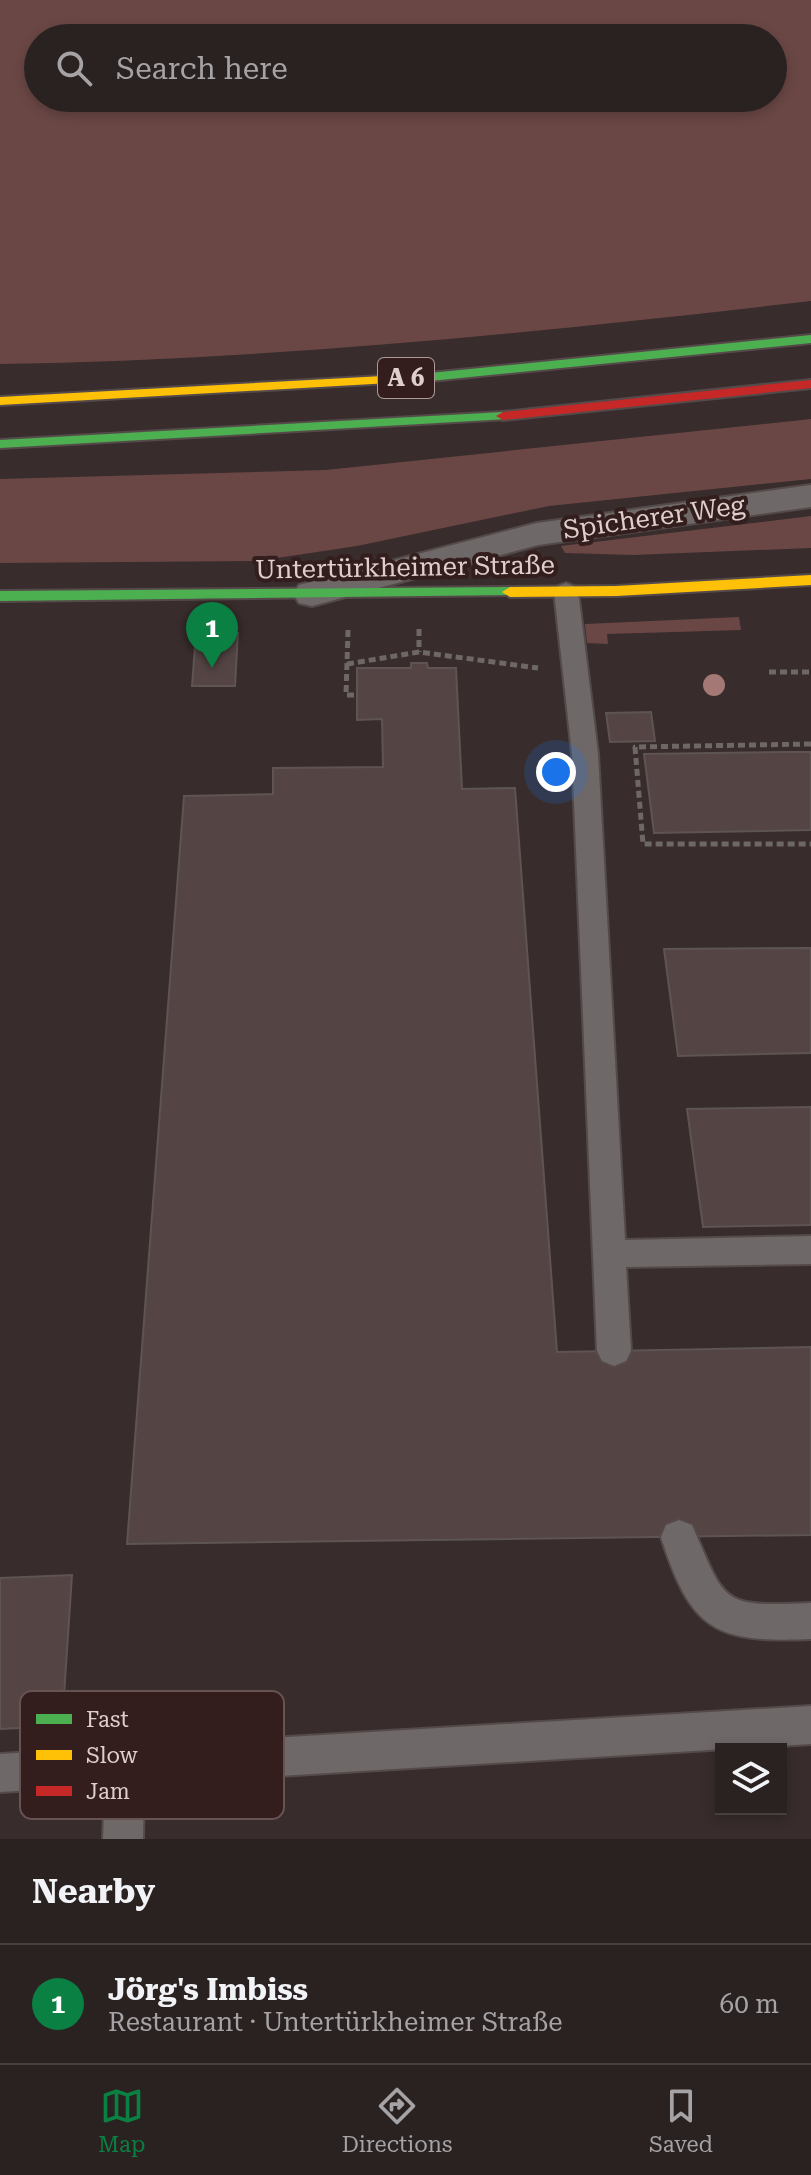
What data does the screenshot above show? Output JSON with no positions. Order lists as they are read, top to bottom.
{
  "streets": {
    "main road": ["A 6", "Untertürkheimer Straße"],
    "street": ["Spicherer Weg"]
  },
  "crossings": [
    ["Spicherer Weg", "Untertürkheimer Straße"]
  ],
  "legend": ["Fast", "Slow", "Jam"],
  "page": {
    "search": "Search here",
    "pins": "1",
    "heading": "Nearby",
    "list": [
      {
        "mark": "1",
        "name": "Jörg's Imbiss",
        "note": "Restaurant · Untertürkheimer Straße",
        "value": "60 m"
      }
    ],
    "nav": ["Map", "Directions", "Saved"]
  }
}
